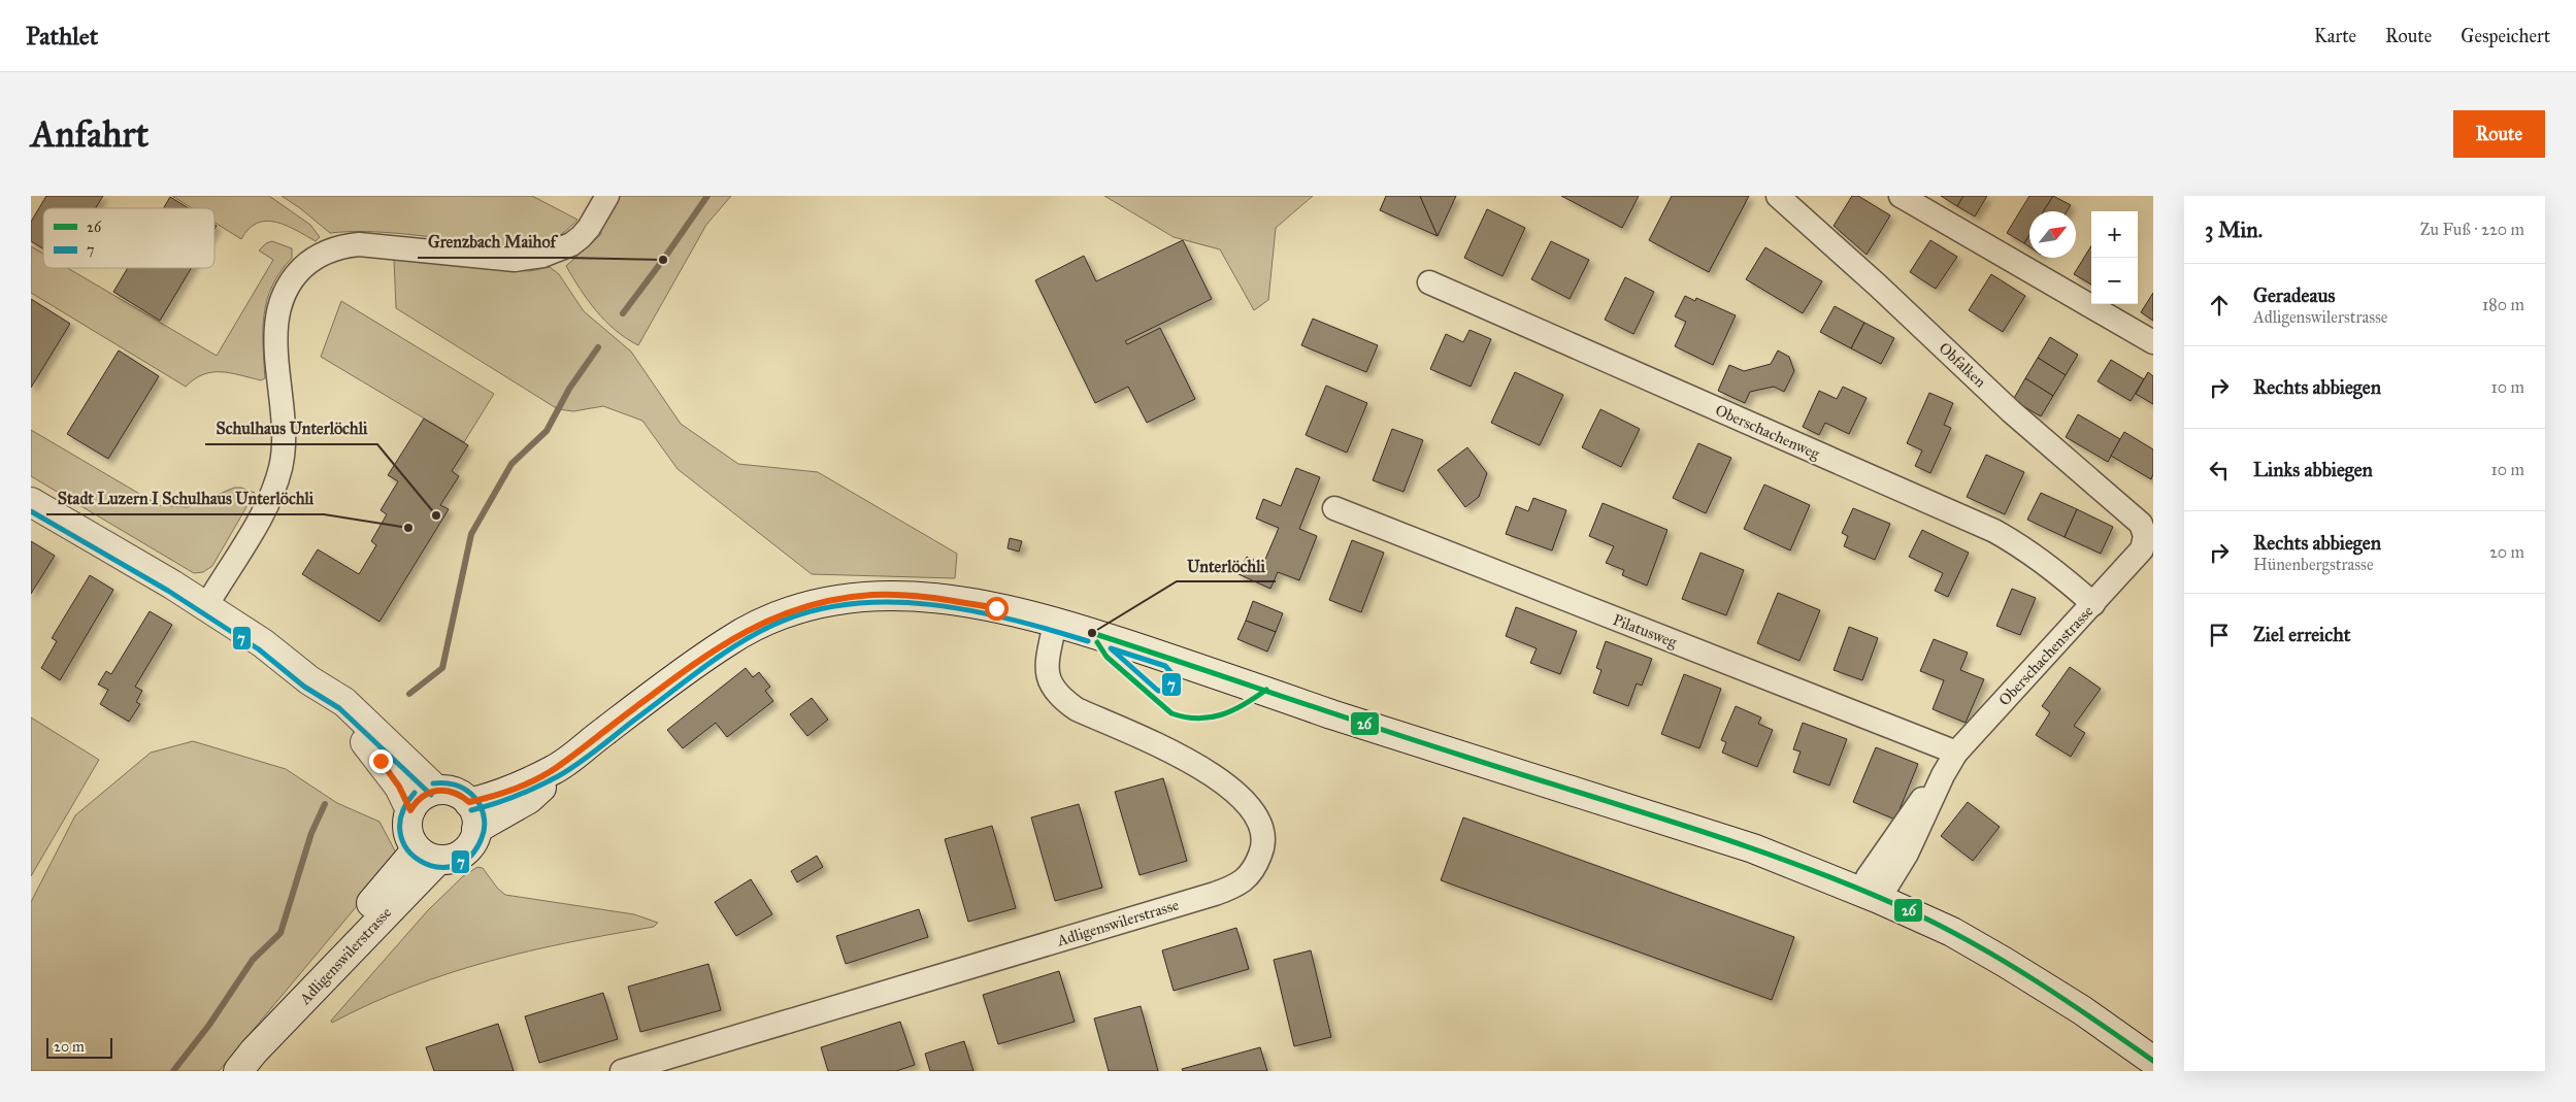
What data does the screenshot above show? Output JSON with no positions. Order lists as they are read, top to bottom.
{
  "streets": {
    "main road": ["Adligenswilerstrasse"],
    "street": [
      "Obfalken",
      "Oberschachenweg",
      "Pilatusweg",
      "Oberschachenstrasse"
    ]
  },
  "crossings": [
    ["Obfalken", "Oberschachenstrasse"],
    ["Oberschachenweg", "Oberschachenstrasse"],
    ["Pilatusweg", "Oberschachenstrasse"]
  ],
  "places": [
    "Grenzbach Maihof",
    "Schulhaus Unterlöchli",
    "Stadt Luzern I Schulhaus Unterlöchli",
    "Unterlöchli"
  ],
  "lines": ["transit line 7", "transit line 26"],
  "legend": ["26", "7"],
  "scale_bar": "20 m",
  "north": "top right",
  "page": {
    "header": "Pathlet",
    "nav": ["Karte", "Route", "Gespeichert"],
    "buttons": "Route",
    "title": "Anfahrt",
    "heading": ["3 Min.", "Zu Fuß · 220 m"],
    "map_buttons": ["+", "−"],
    "list": [
      ["Geradeaus", "Adligenswilerstrasse", "180 m"],
      ["Rechts abbiegen", "10 m"],
      ["Links abbiegen", "10 m"],
      ["Rechts abbiegen", "Hünenbergstrasse", "20 m"],
      "Ziel erreicht"
    ],
    "scale": "20 m"
  }
}
